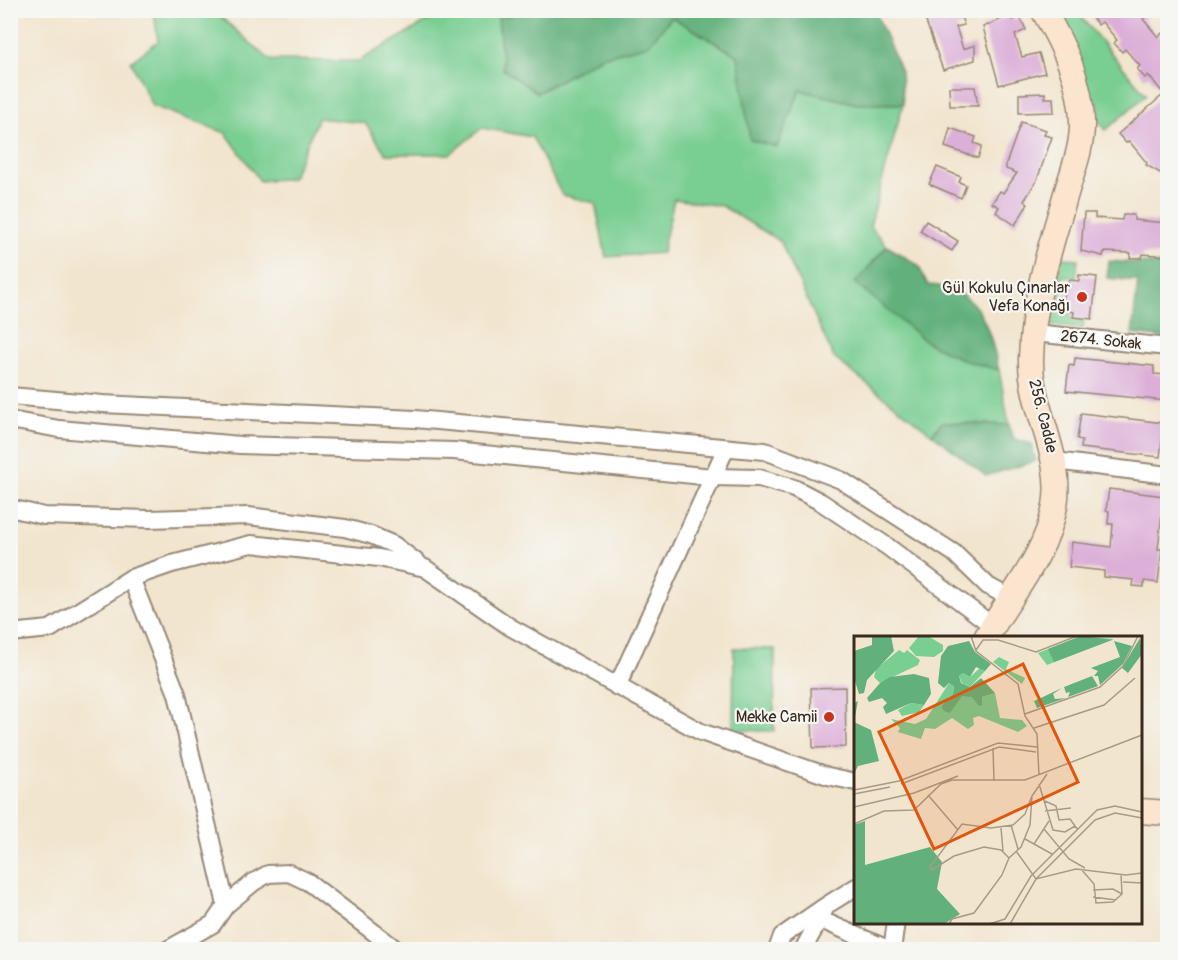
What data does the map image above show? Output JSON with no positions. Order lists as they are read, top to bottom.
{
  "streets": {
    "street": ["2674. Sokak", "256. Cadde"]
  },
  "crossings": [
    ["2674. Sokak", "256. Cadde"]
  ],
  "places": ["Gül Kokulu Çınarlar Vefa Konağı", "Mekke Camii"]
}
